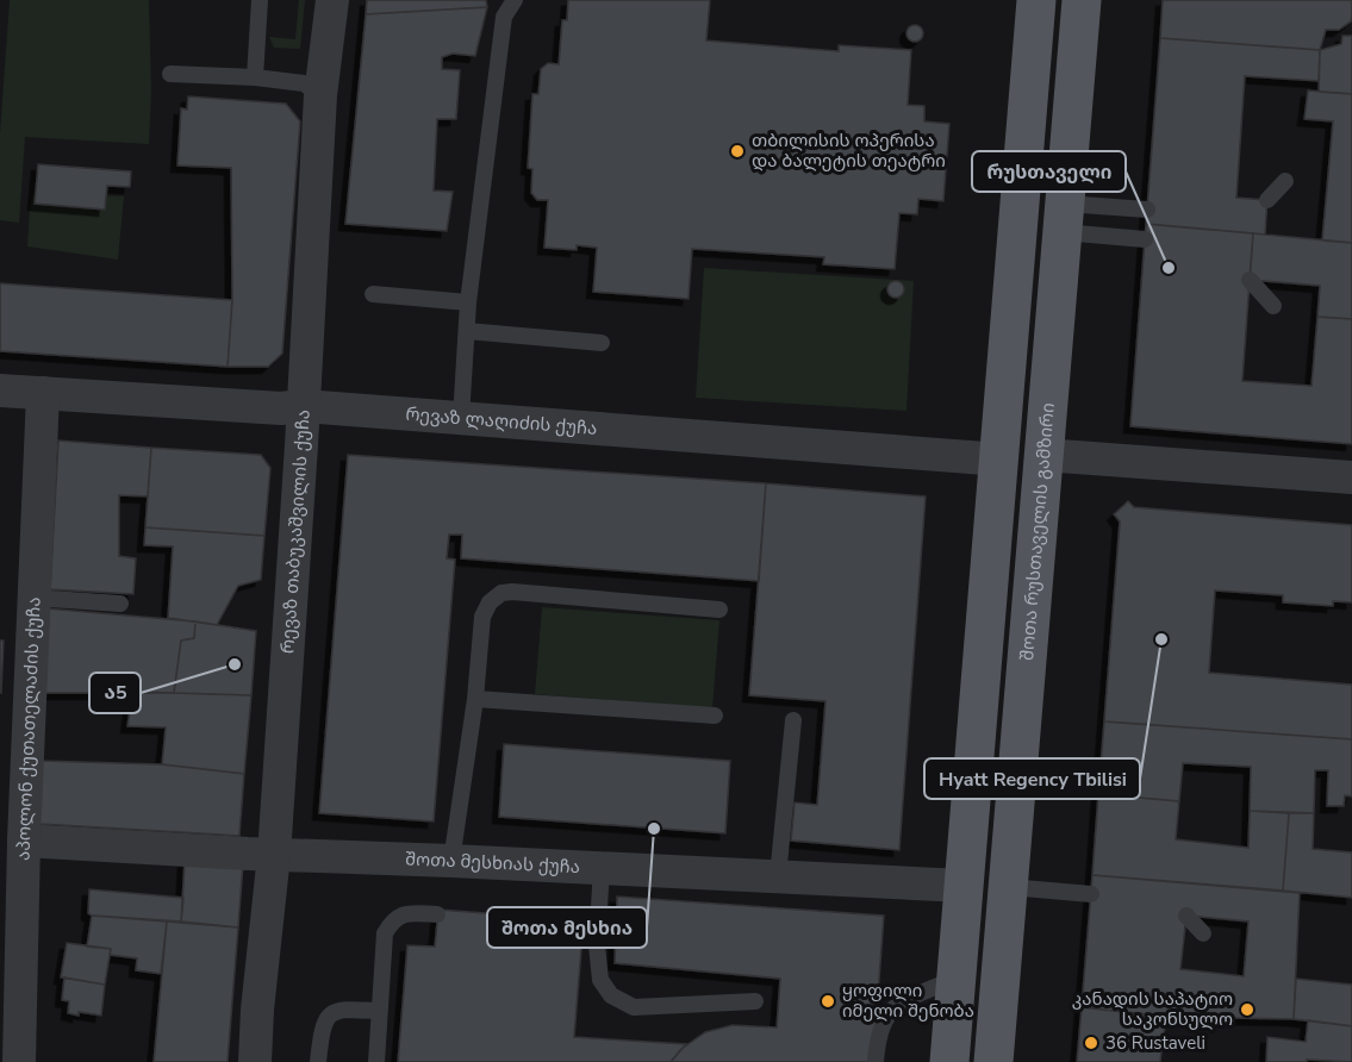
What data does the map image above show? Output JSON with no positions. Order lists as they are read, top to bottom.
{
  "streets": {
    "main road": ["შოთა რუსთაველის გამზირი"],
    "street": [
      "რევაზ ლაღიძის ქუჩა",
      "რევაზ თაბუკაშვილის ქუჩა",
      "აპოლონ ქუთათელაძის ქუჩა",
      "შოთა მესხიას ქუჩა"
    ]
  },
  "crossings": [
    ["რევაზ ლაღიძის ქუჩა", "რევაზ თაბუკაშვილის ქუჩა"],
    ["რევაზ ლაღიძის ქუჩა", "აპოლონ ქუთათელაძის ქუჩა"],
    ["რევაზ თაბუკაშვილის ქუჩა", "შოთა მესხიას ქუჩა"],
    ["აპოლონ ქუთათელაძის ქუჩა", "შოთა მესხიას ქუჩა"]
  ],
  "places": [
    "თბილისის ოპერისა და ბალეტის თეატრი",
    "რუსთაველი",
    "Hyatt Regency Tbilisi",
    "ა5",
    "შოთა მესხია",
    "ყოფილი იმელი შენობა",
    "კანადის საპატიო საკონსულო",
    "36 Rustaveli"
  ]
}
